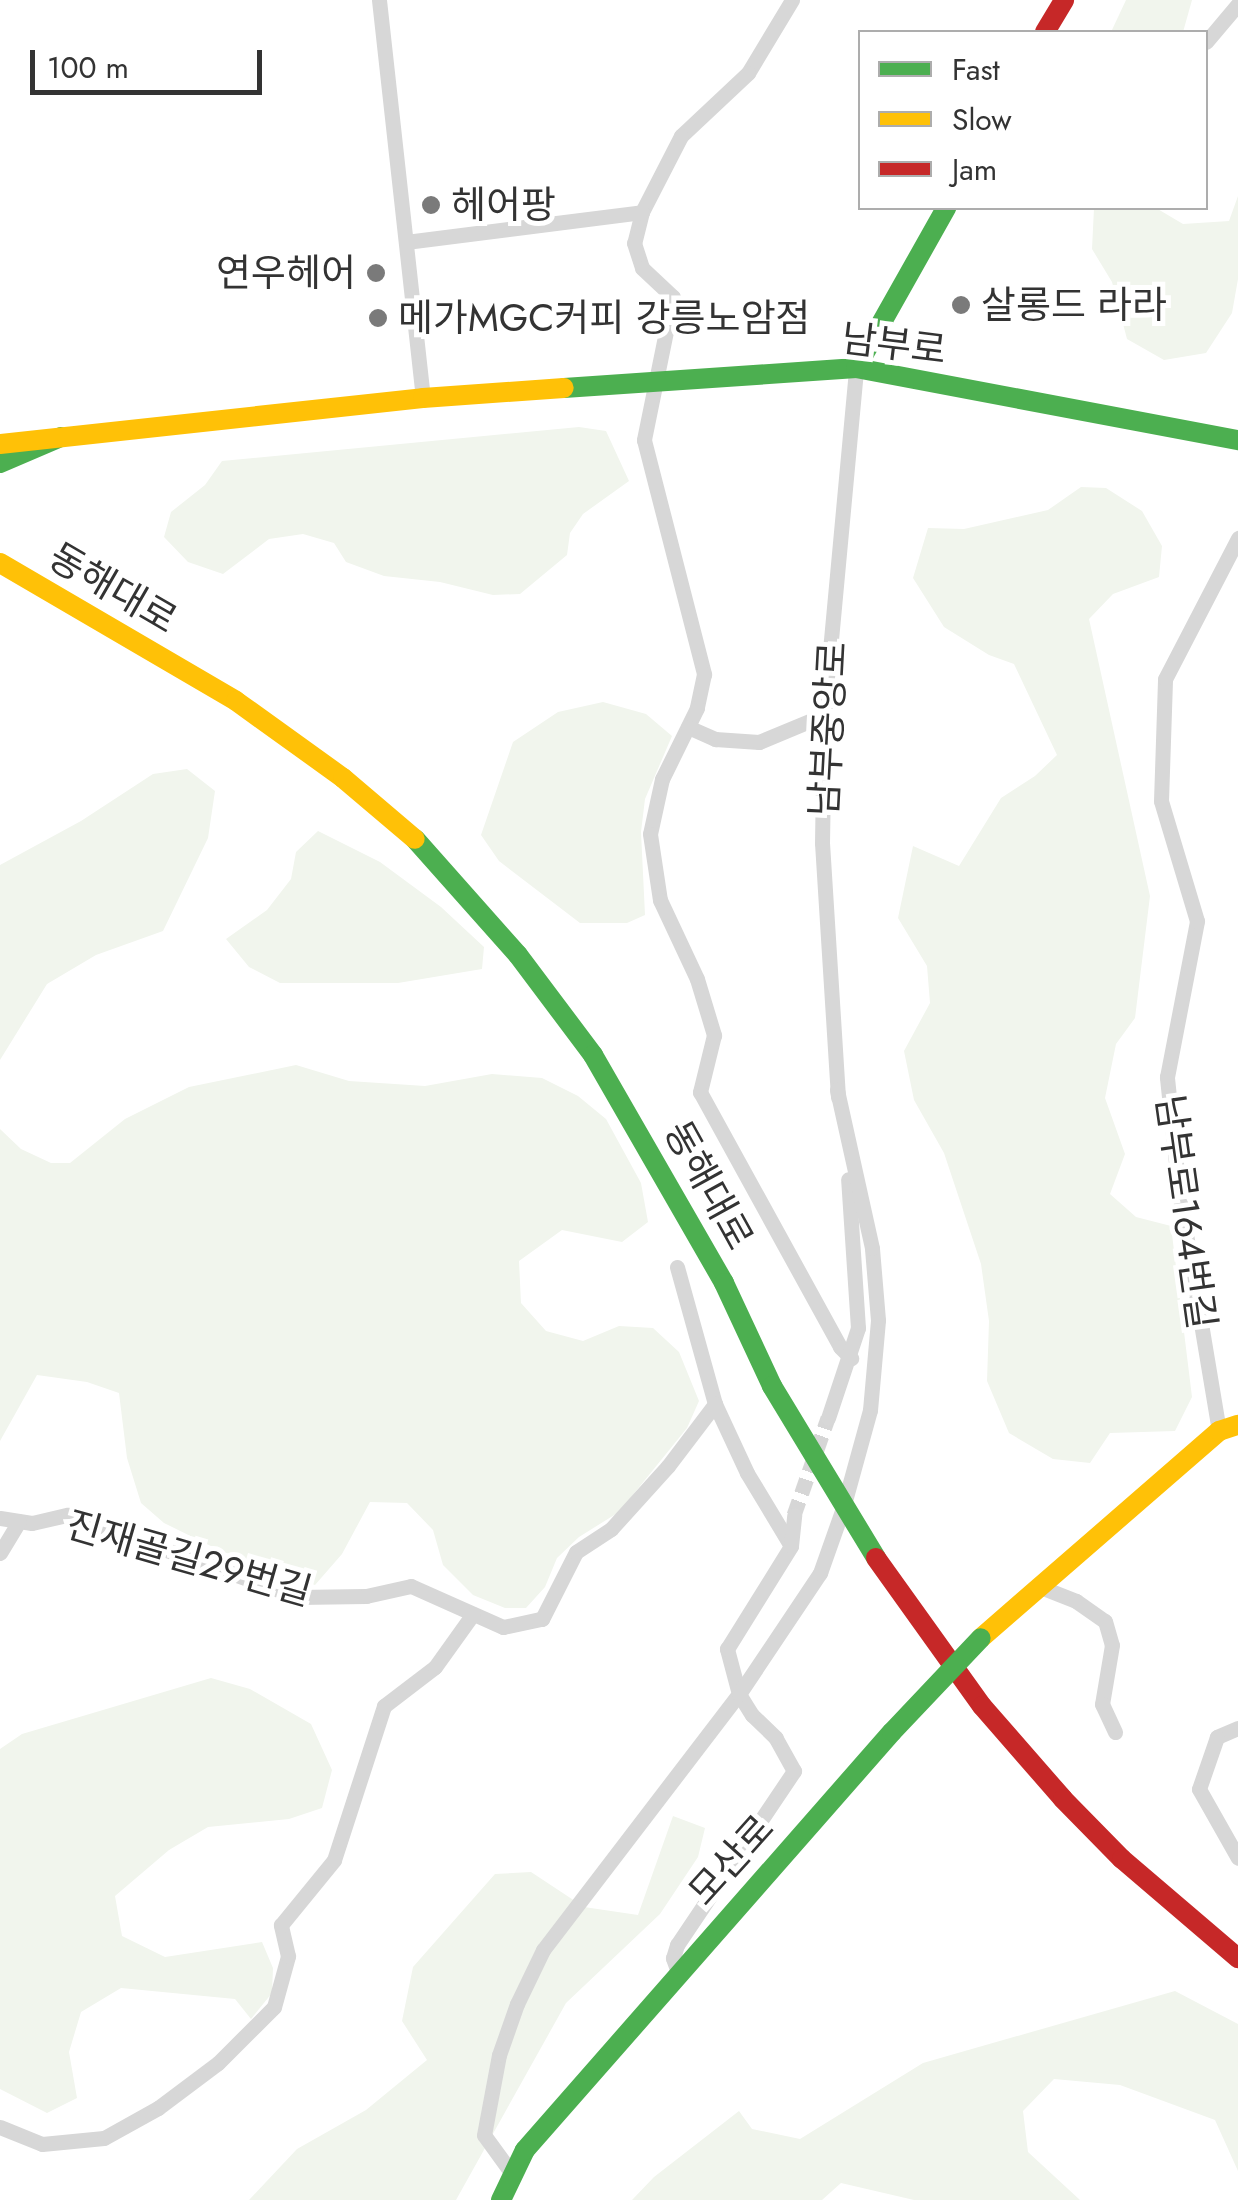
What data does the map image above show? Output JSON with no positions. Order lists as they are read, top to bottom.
{
  "streets": {
    "street": [
      "남부로",
      "동해대로",
      "남부중앙로",
      "남부로164번길",
      "진재골길29번길",
      "모산로"
    ]
  },
  "crossings": [
    ["남부로", "남부중앙로"],
    ["동해대로", "남부중앙로"],
    ["남부중앙로", "모산로"],
    ["남부로164번길", "모산로"]
  ],
  "places": [
    "헤어팡",
    "연우헤어",
    "살롱드 라라",
    "메가MGC커피 강릉노암점"
  ],
  "legend": ["Fast", "Slow", "Jam"],
  "scale_bar": "100 m"
}
